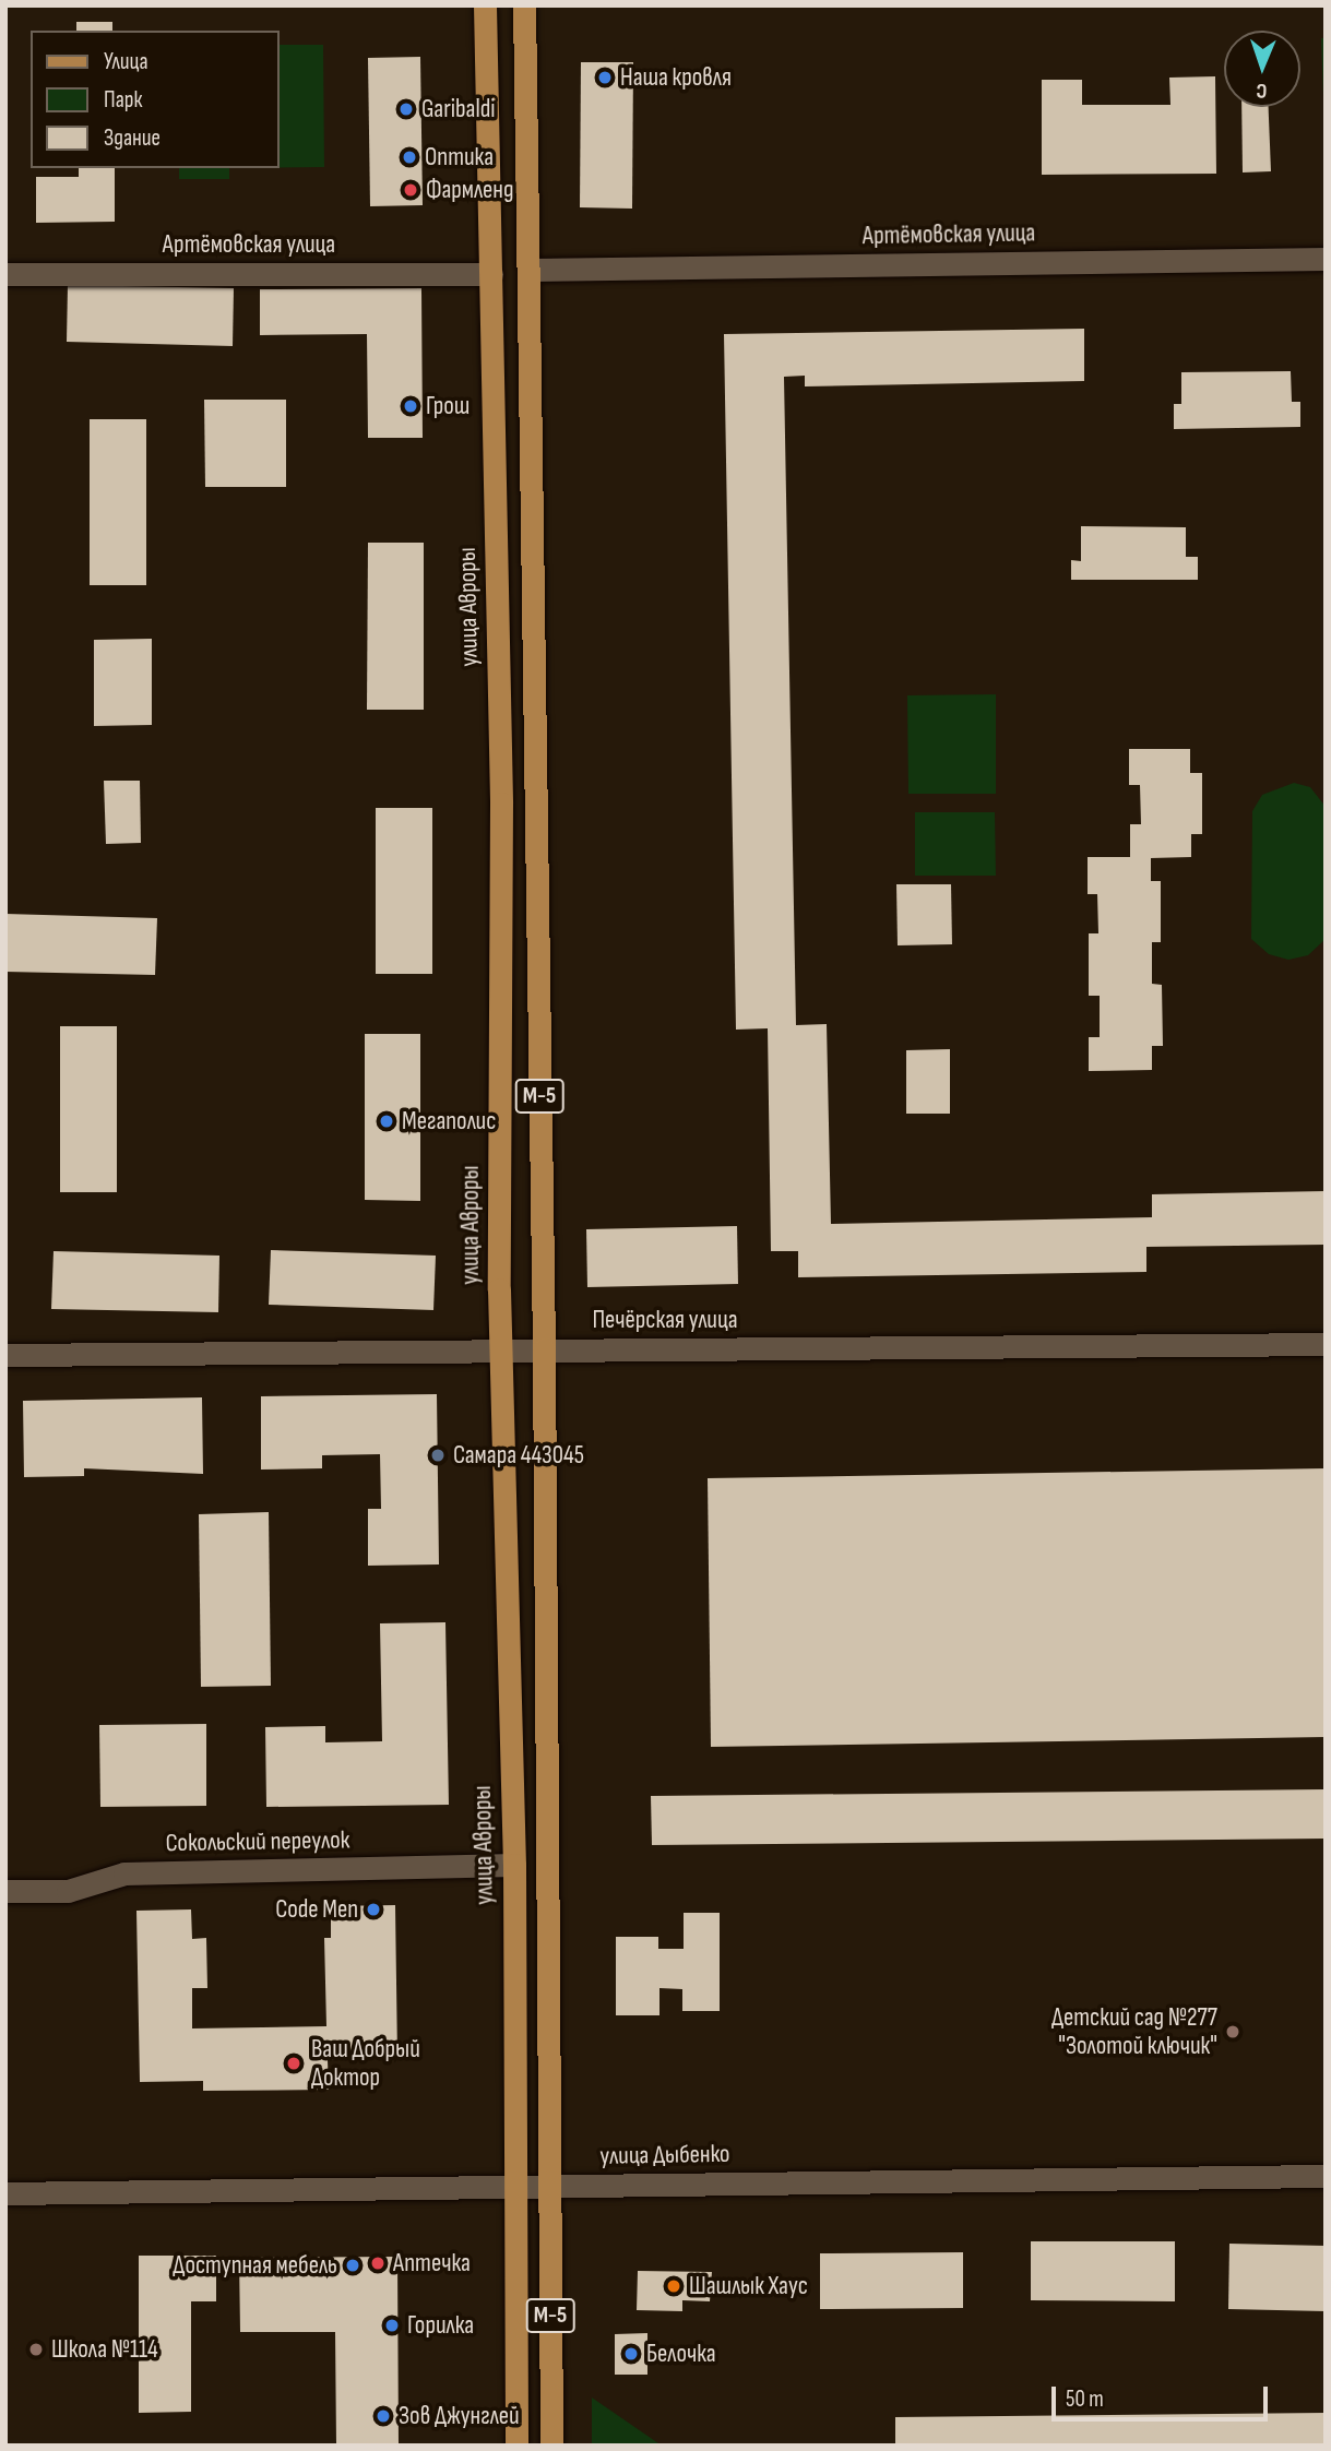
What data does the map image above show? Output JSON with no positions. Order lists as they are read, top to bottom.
{
  "streets": {
    "main road": ["улица Авроры", "М-5"],
    "street": [
      "Артёмовская улица",
      "Печёрская улица",
      "Сокольский переулок",
      "улица Дыбенко"
    ]
  },
  "crossings": [
    ["Артёмовская улица", "улица Авроры"],
    ["Артёмовская улица", "М-5"],
    ["улица Авроры", "Печёрская улица"],
    ["улица Авроры", "Сокольский переулок"],
    ["улица Авроры", "улица Дыбенко"],
    ["М-5", "Печёрская улица"],
    ["М-5", "улица Дыбенко"]
  ],
  "places": [
    "Наша кровля",
    "Garibaldi",
    "Оптика",
    "Фармленд",
    "Грош",
    "Мегаполис",
    "Самара 443045",
    "Code Men",
    "Детский сад №277 \"Золотой ключик\"",
    "Ваш Добрый Доктор",
    "Аптечка",
    "Доступная мебель",
    "Шашлык Хаус",
    "Горилка",
    "Школа №114",
    "Белочка",
    "Зов Джунглей"
  ],
  "legend": ["Улица", "Парк", "Здание"],
  "scale_bar": "50 m",
  "north": "bottom"
}
